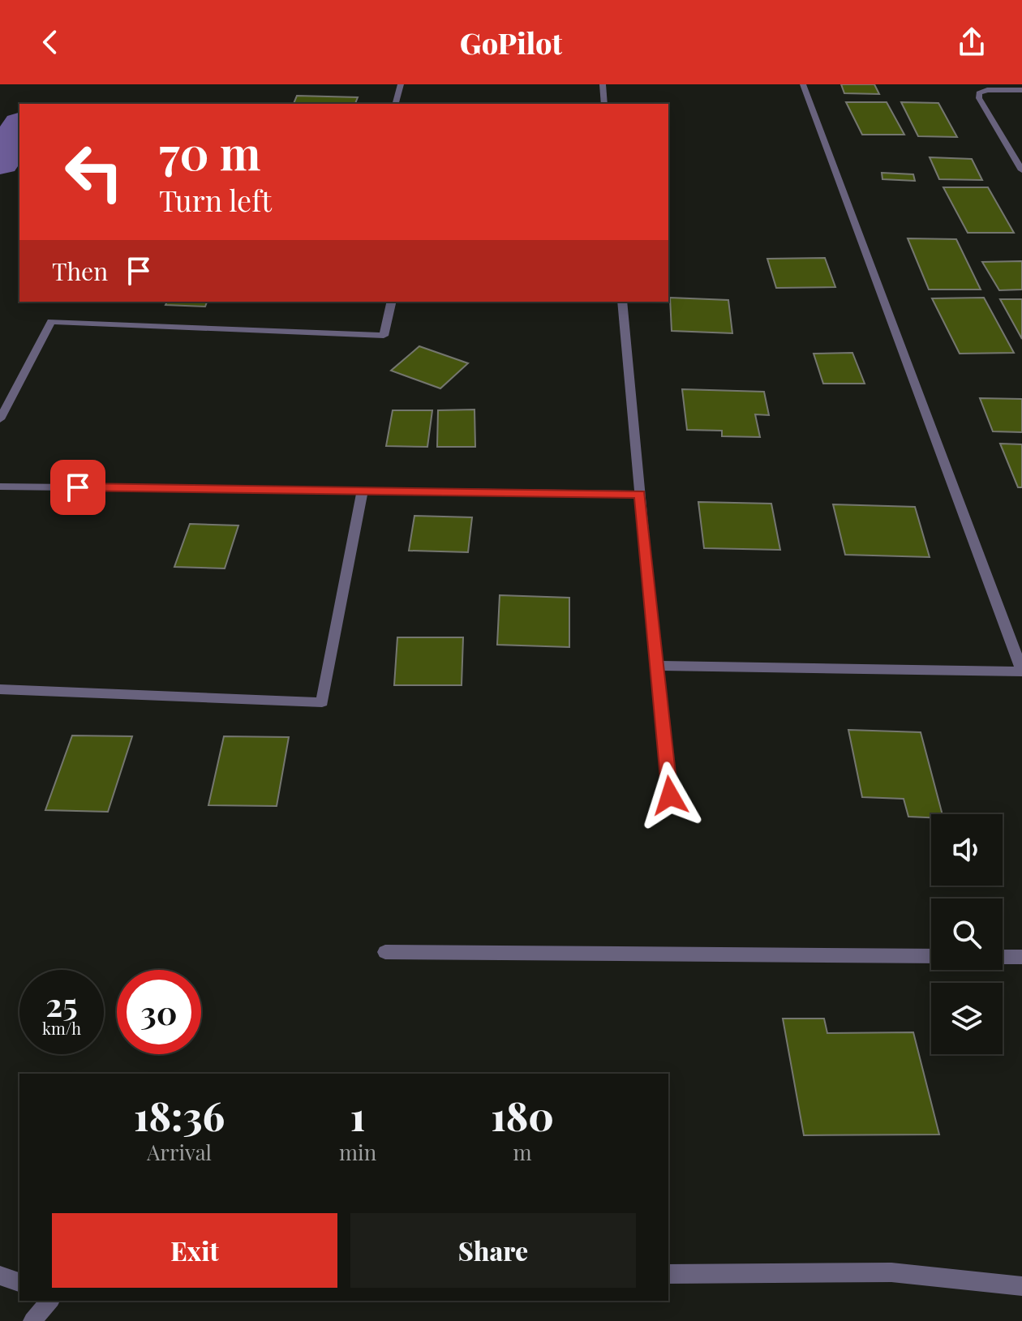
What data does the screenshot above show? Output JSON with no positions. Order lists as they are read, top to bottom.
{
  "page": {
    "header": "GoPilot",
    "turn": ["70 m", "Turn left"],
    "then": "Then",
    "speed": "25 km/h",
    "limit": "30",
    "eta": [
      "18:36",
      "Arrival",
      "1",
      "min",
      "180",
      "m"
    ],
    "buttons": ["Exit", "Share"]
  }
}
